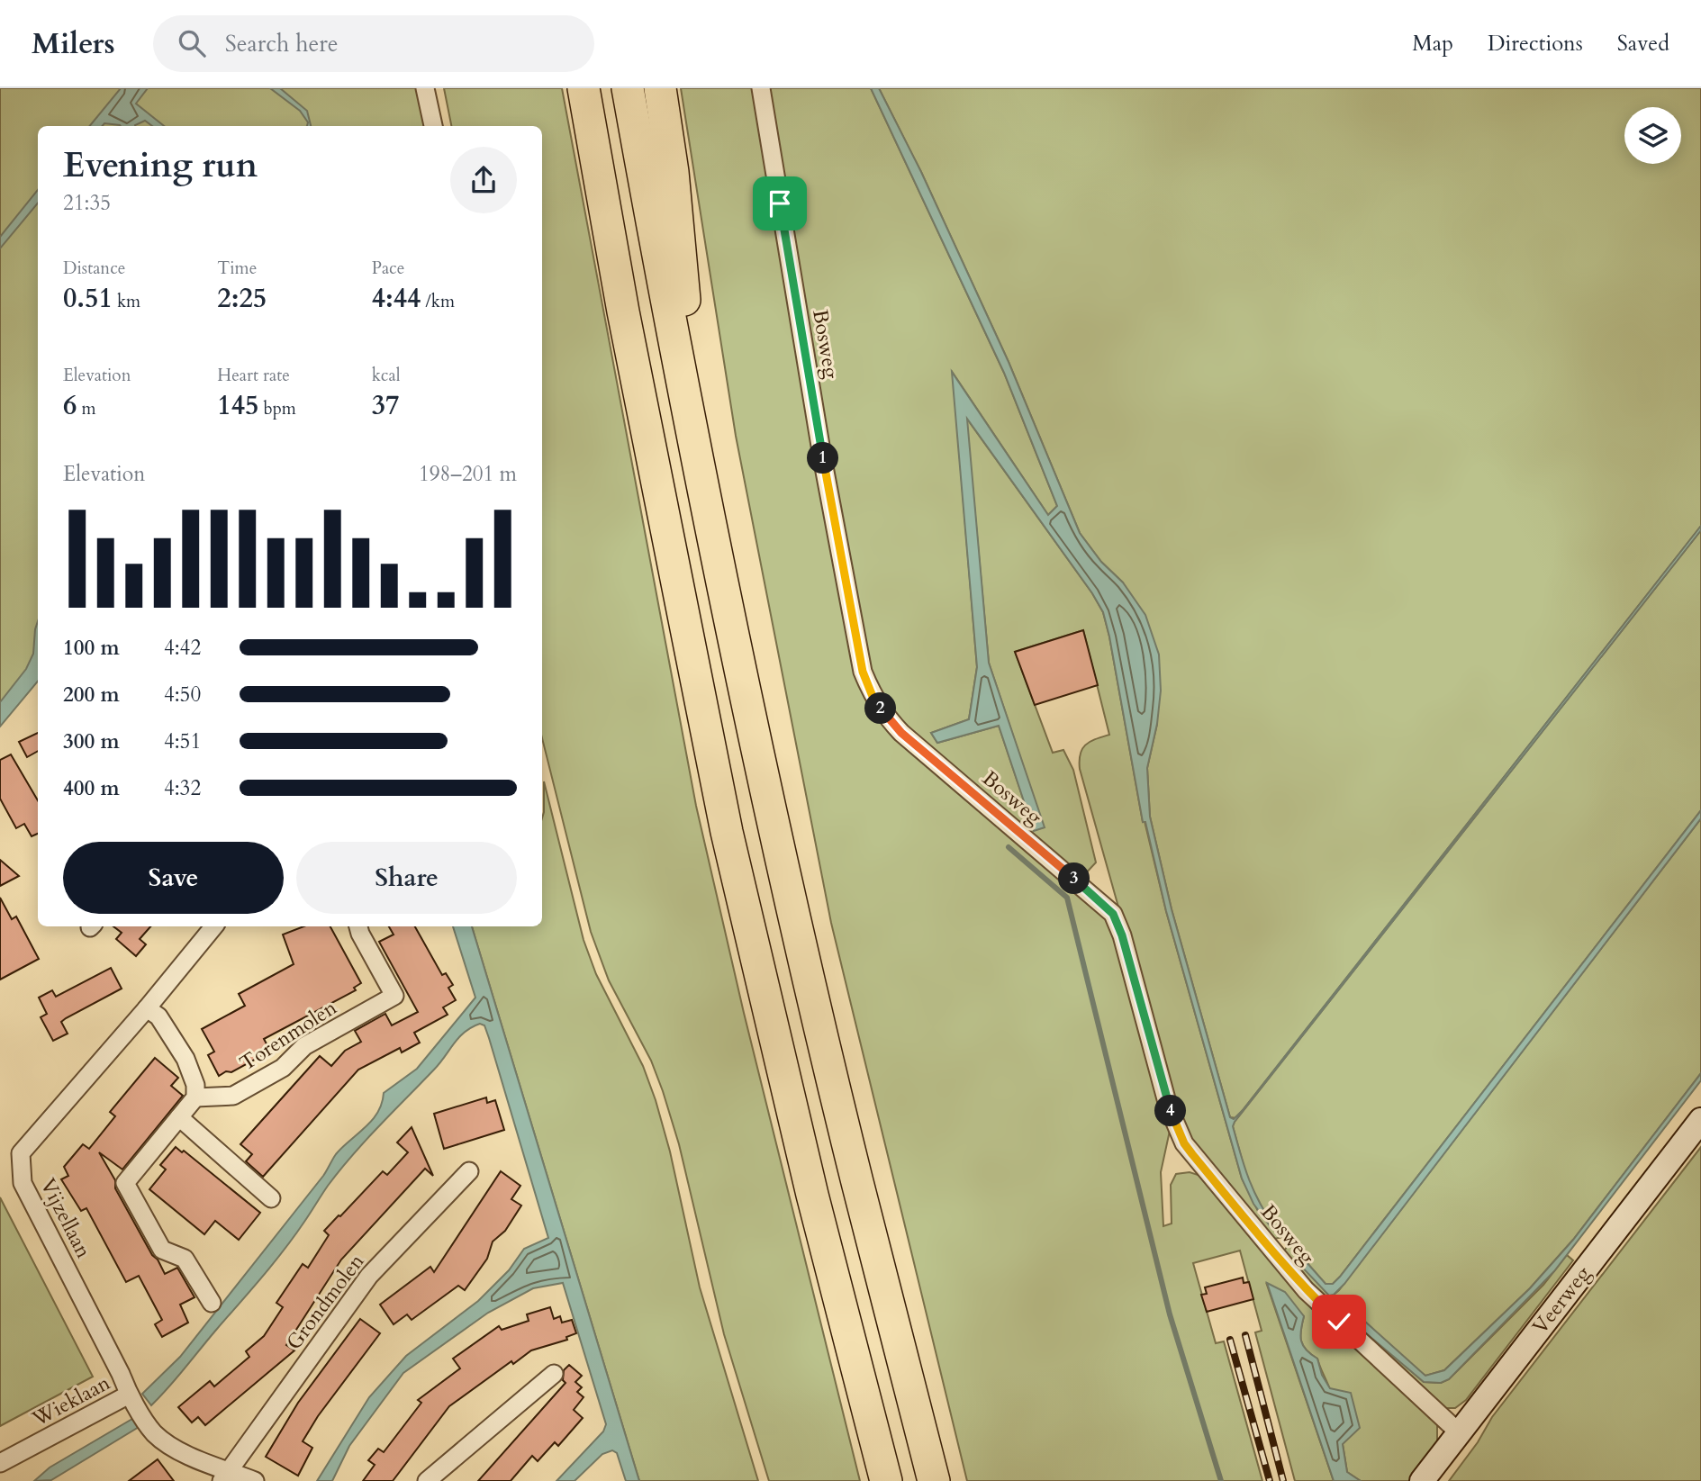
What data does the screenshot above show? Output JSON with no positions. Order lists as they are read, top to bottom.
{
  "streets": {
    "street": [
      "Bosweg",
      "Torenmolen",
      "Vijzellaan",
      "Veerweg",
      "Grondmolen",
      "Wieklaan"
    ]
  },
  "crossings": [
    ["Bosweg", "Veerweg"],
    ["Vijzellaan", "Grondmolen"],
    ["Vijzellaan", "Wieklaan"]
  ],
  "page": {
    "header": "Milers",
    "search": "Search here",
    "nav": ["Map", "Directions", "Saved"],
    "heading": ["Evening run", "21:35"],
    "stats": [
      ["Distance", "0.51 km"],
      ["Time", "2:25"],
      ["Pace", "4:44 /km"],
      ["Elevation", "6 m"],
      ["Heart rate", "145 bpm"],
      ["kcal", "37"]
    ],
    "pins": [
      "1",
      "2",
      "3",
      "4"
    ],
    "chart": ["Elevation", "198–201 m"],
    "list": [
      {
        "name": "100 m",
        "note": "4:42"
      },
      {
        "name": "200 m",
        "note": "4:50"
      },
      {
        "name": "300 m",
        "note": "4:51"
      },
      {
        "name": "400 m",
        "note": "4:32"
      }
    ],
    "buttons": ["Save", "Share"]
  }
}
